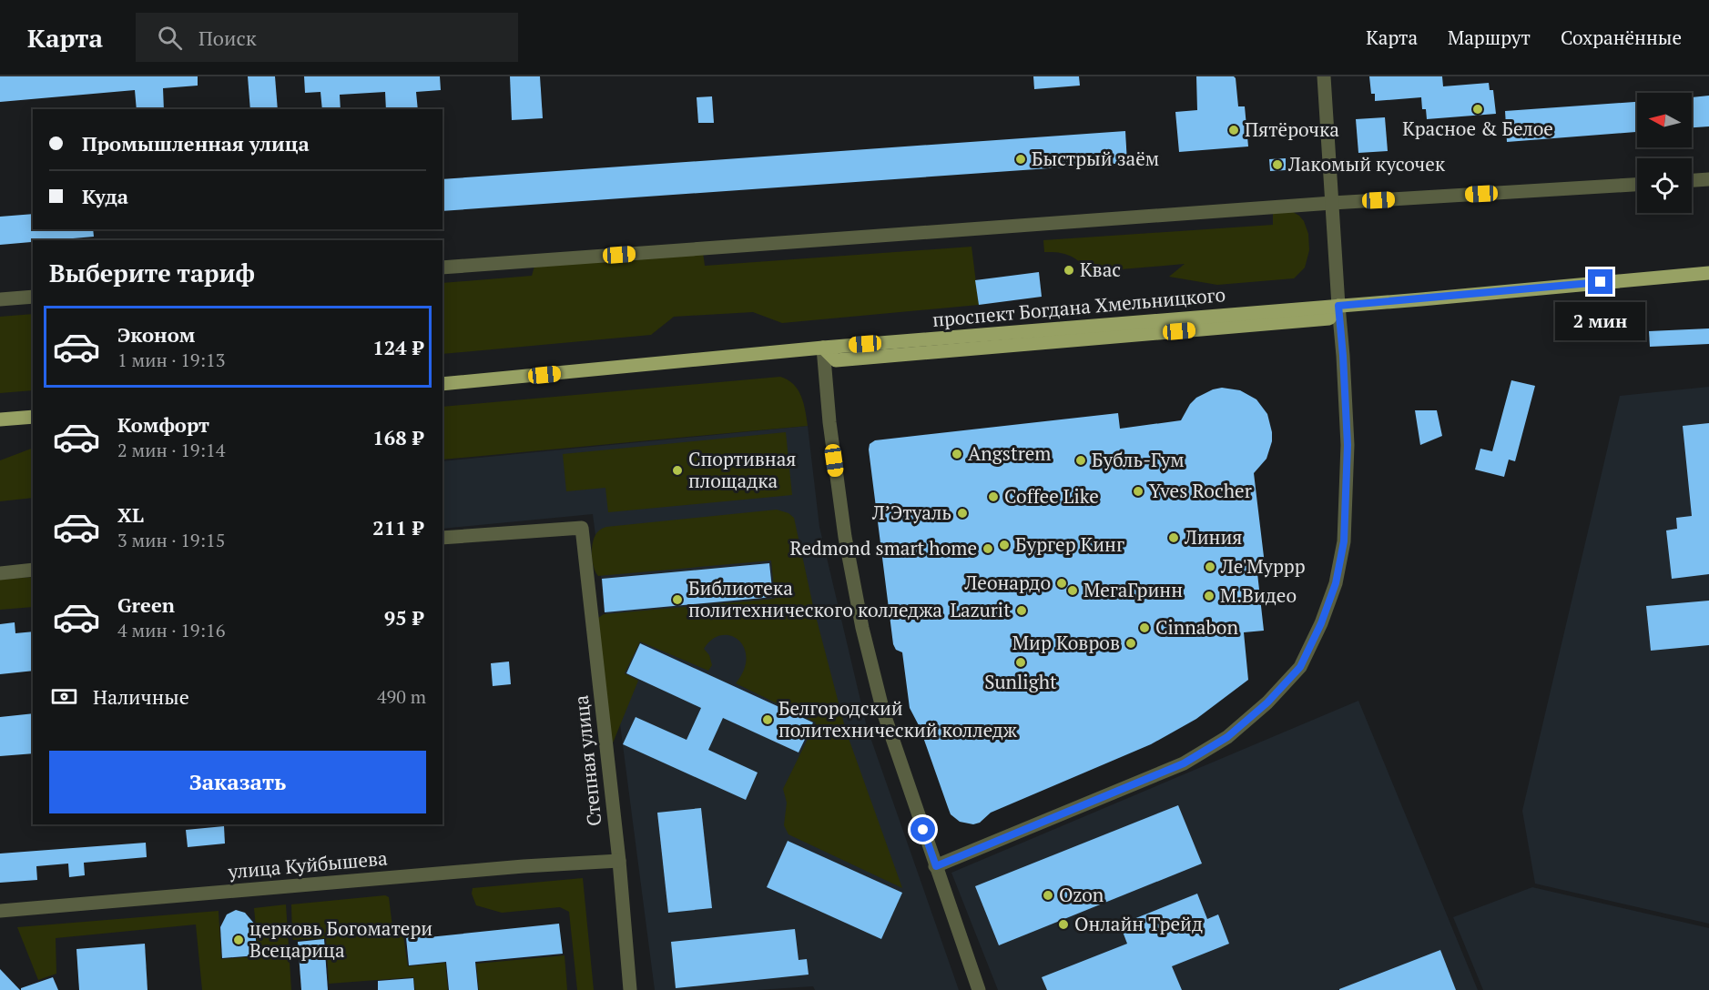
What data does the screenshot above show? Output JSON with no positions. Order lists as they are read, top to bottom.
{
  "streets": {
    "main road": ["проспект Богдана Хмельницкого"],
    "street": ["Степная улица", "улица Куйбышева"]
  },
  "crossings": [
    ["Степная улица", "улица Куйбышева"]
  ],
  "places": [
    "Красное & Белое",
    "Пятёрочка",
    "Быстрый заём",
    "Лакомый кусочек",
    "Квас",
    "Angstrem",
    "Бубль-Гум",
    "Спортивная площадка",
    "Yves Rocher",
    "Coffee Like",
    "Л’Этуаль",
    "Линия",
    "Бургер Кинг",
    "Redmond smart home",
    "Ле'Муррр",
    "Леонардо",
    "МегаГринн",
    "М.Видео",
    "Библиотека политехнического колледжа",
    "Lazurit",
    "Cinnabon",
    "Мир Ковров",
    "Sunlight",
    "Белгородский политехнический колледж",
    "Ozon",
    "Онлайн Трейд",
    "церковь Богоматери Всецарица"
  ],
  "north": "left",
  "page": {
    "header": "Карта",
    "search": "Поиск",
    "nav": ["Карта", "Маршрут", "Сохранённые"],
    "banner": ["Промышленная улица", "Куда"],
    "heading": "Выберите тариф",
    "bubble": "2 мин",
    "list": [
      {
        "name": "Эконом",
        "note": "1 мин · 19:13",
        "value": "124 ₽"
      },
      {
        "name": "Комфорт",
        "note": "2 мин · 19:14",
        "value": "168 ₽"
      },
      {
        "name": "XL",
        "note": "3 мин · 19:15",
        "value": "211 ₽"
      },
      {
        "name": "Green",
        "note": "4 мин · 19:16",
        "value": "95 ₽"
      }
    ],
    "pay": ["Наличные", "490 m"],
    "buttons": "Заказать"
  }
}
